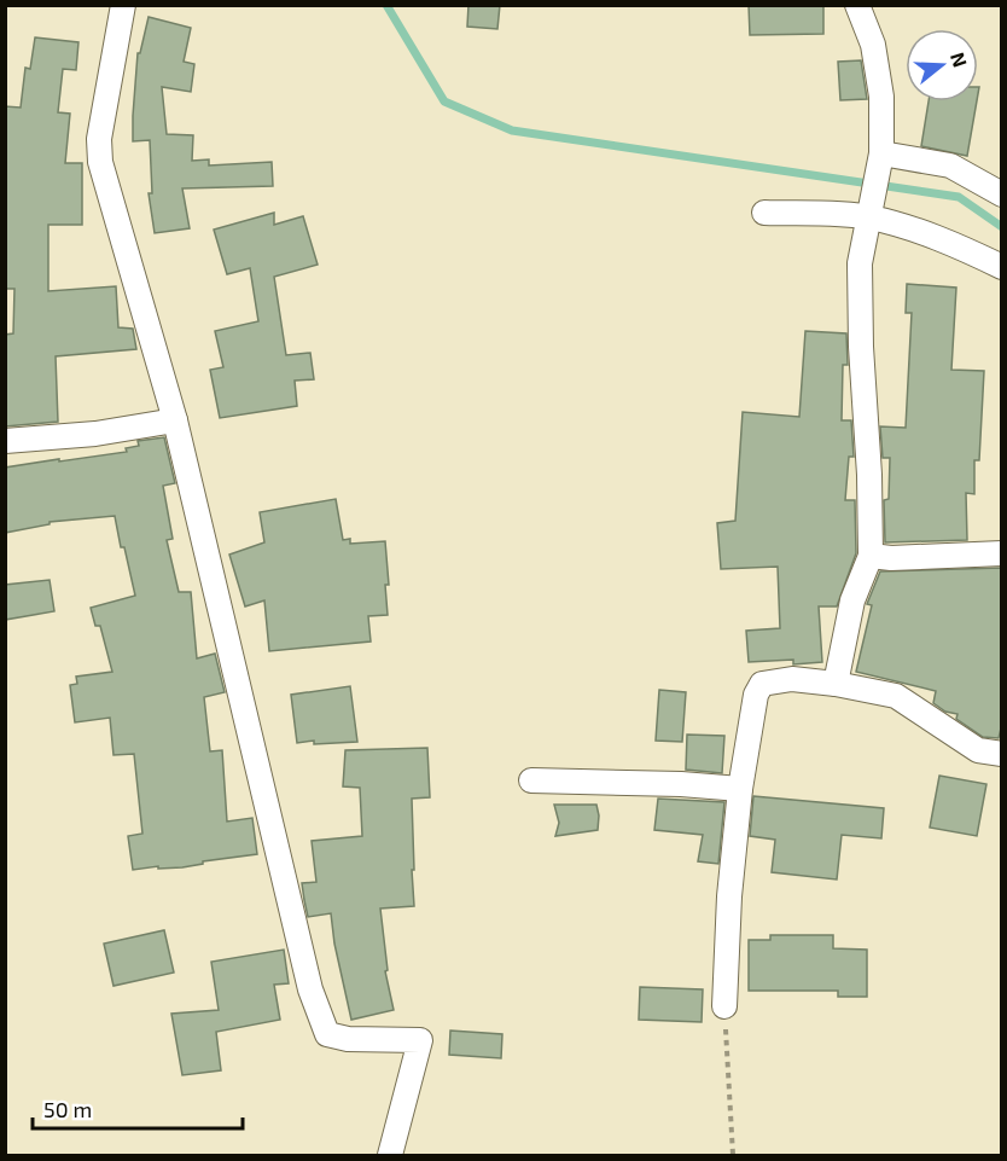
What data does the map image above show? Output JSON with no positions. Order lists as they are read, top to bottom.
{
  "scale_bar": "50 m",
  "north": "right"
}
